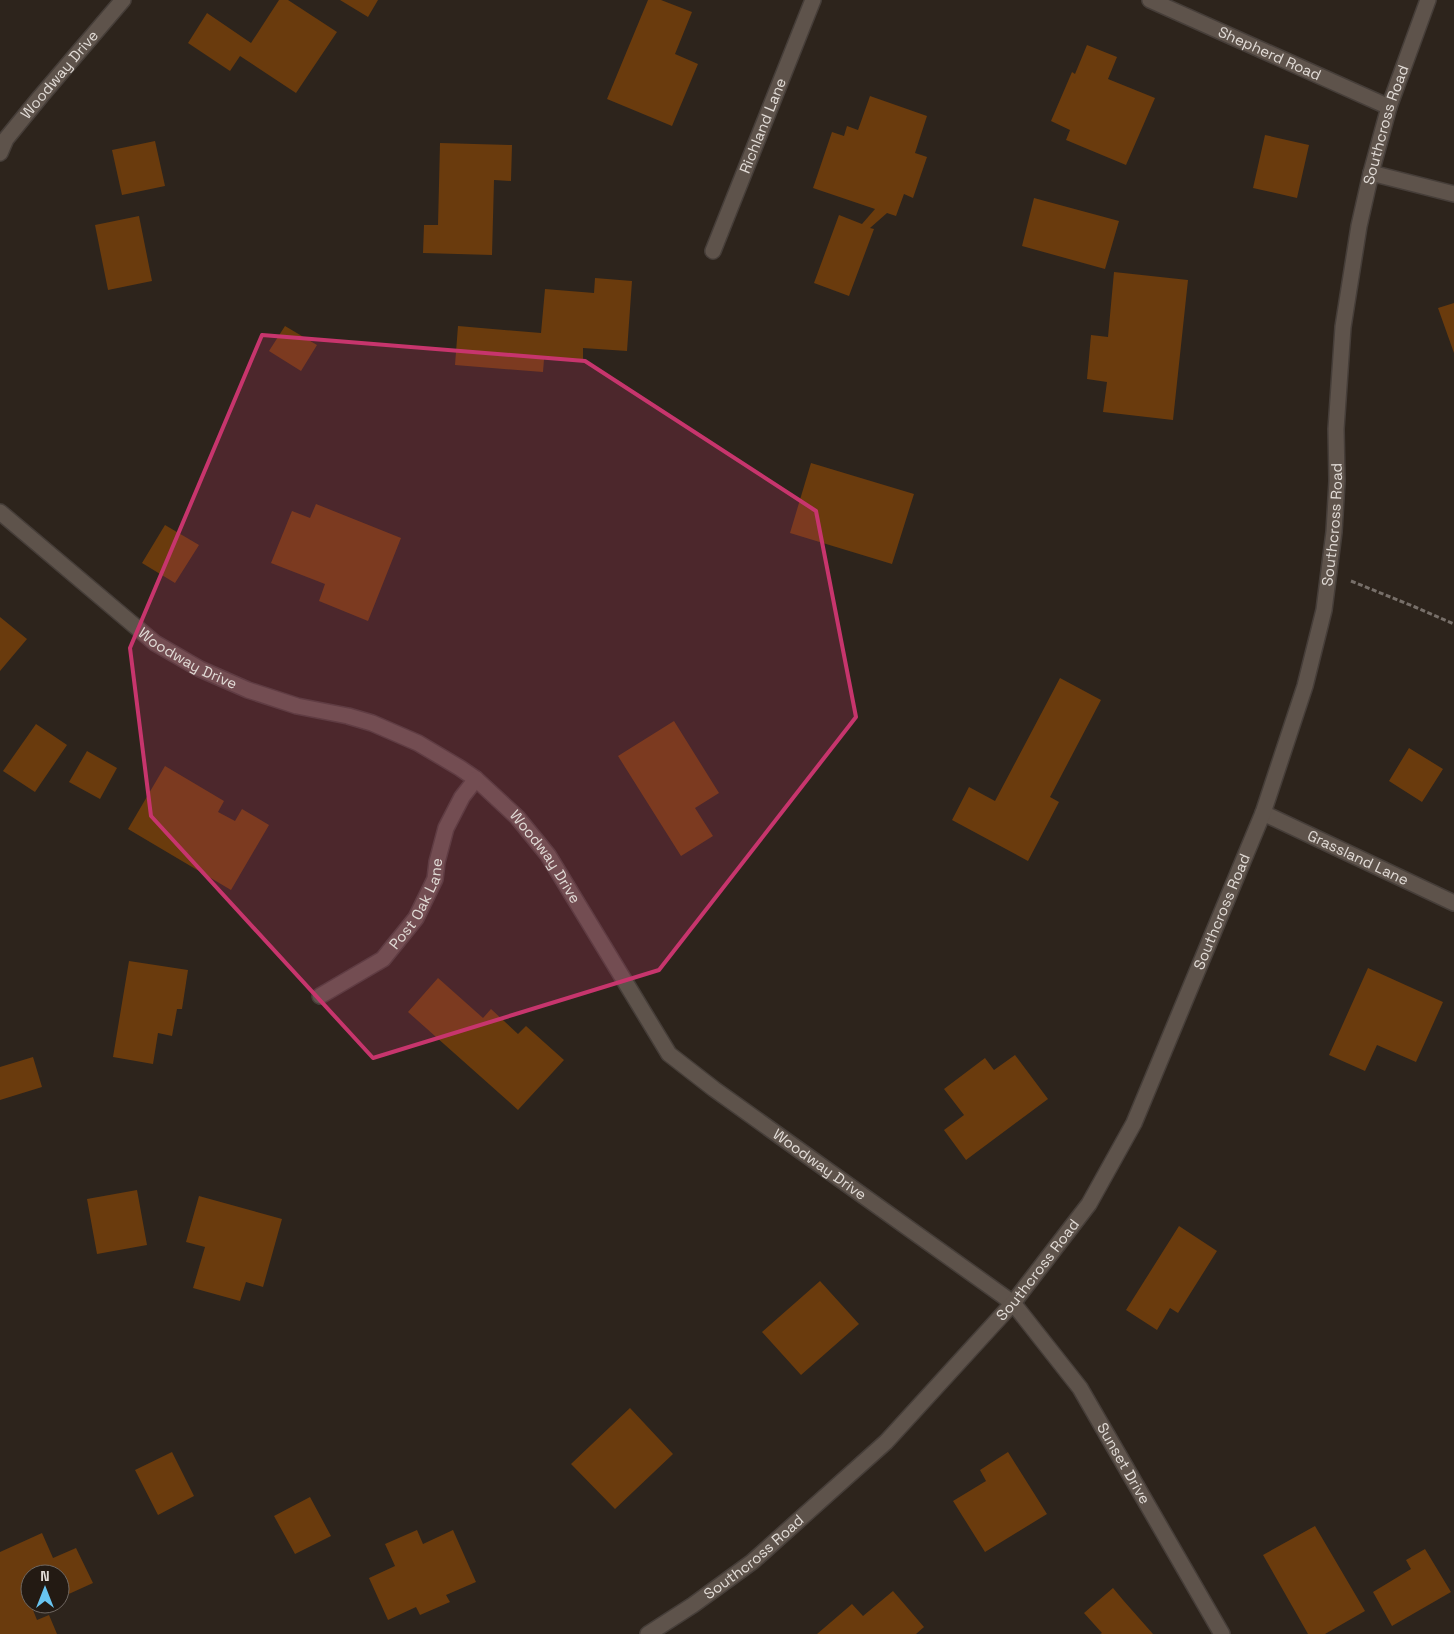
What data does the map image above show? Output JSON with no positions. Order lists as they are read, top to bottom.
{
  "streets": {
    "street": [
      "Shepherd Road",
      "Woodway Drive",
      "Richland Lane",
      "Southcross Road",
      "Grassland Lane",
      "Post Oak Lane",
      "Sunset Drive"
    ]
  },
  "crossings": [
    ["Shepherd Road", "Southcross Road"],
    ["Woodway Drive", "Southcross Road"],
    ["Woodway Drive", "Post Oak Lane"],
    ["Woodway Drive", "Sunset Drive"],
    ["Southcross Road", "Grassland Lane"],
    ["Southcross Road", "Sunset Drive"]
  ],
  "north": "top"
}
